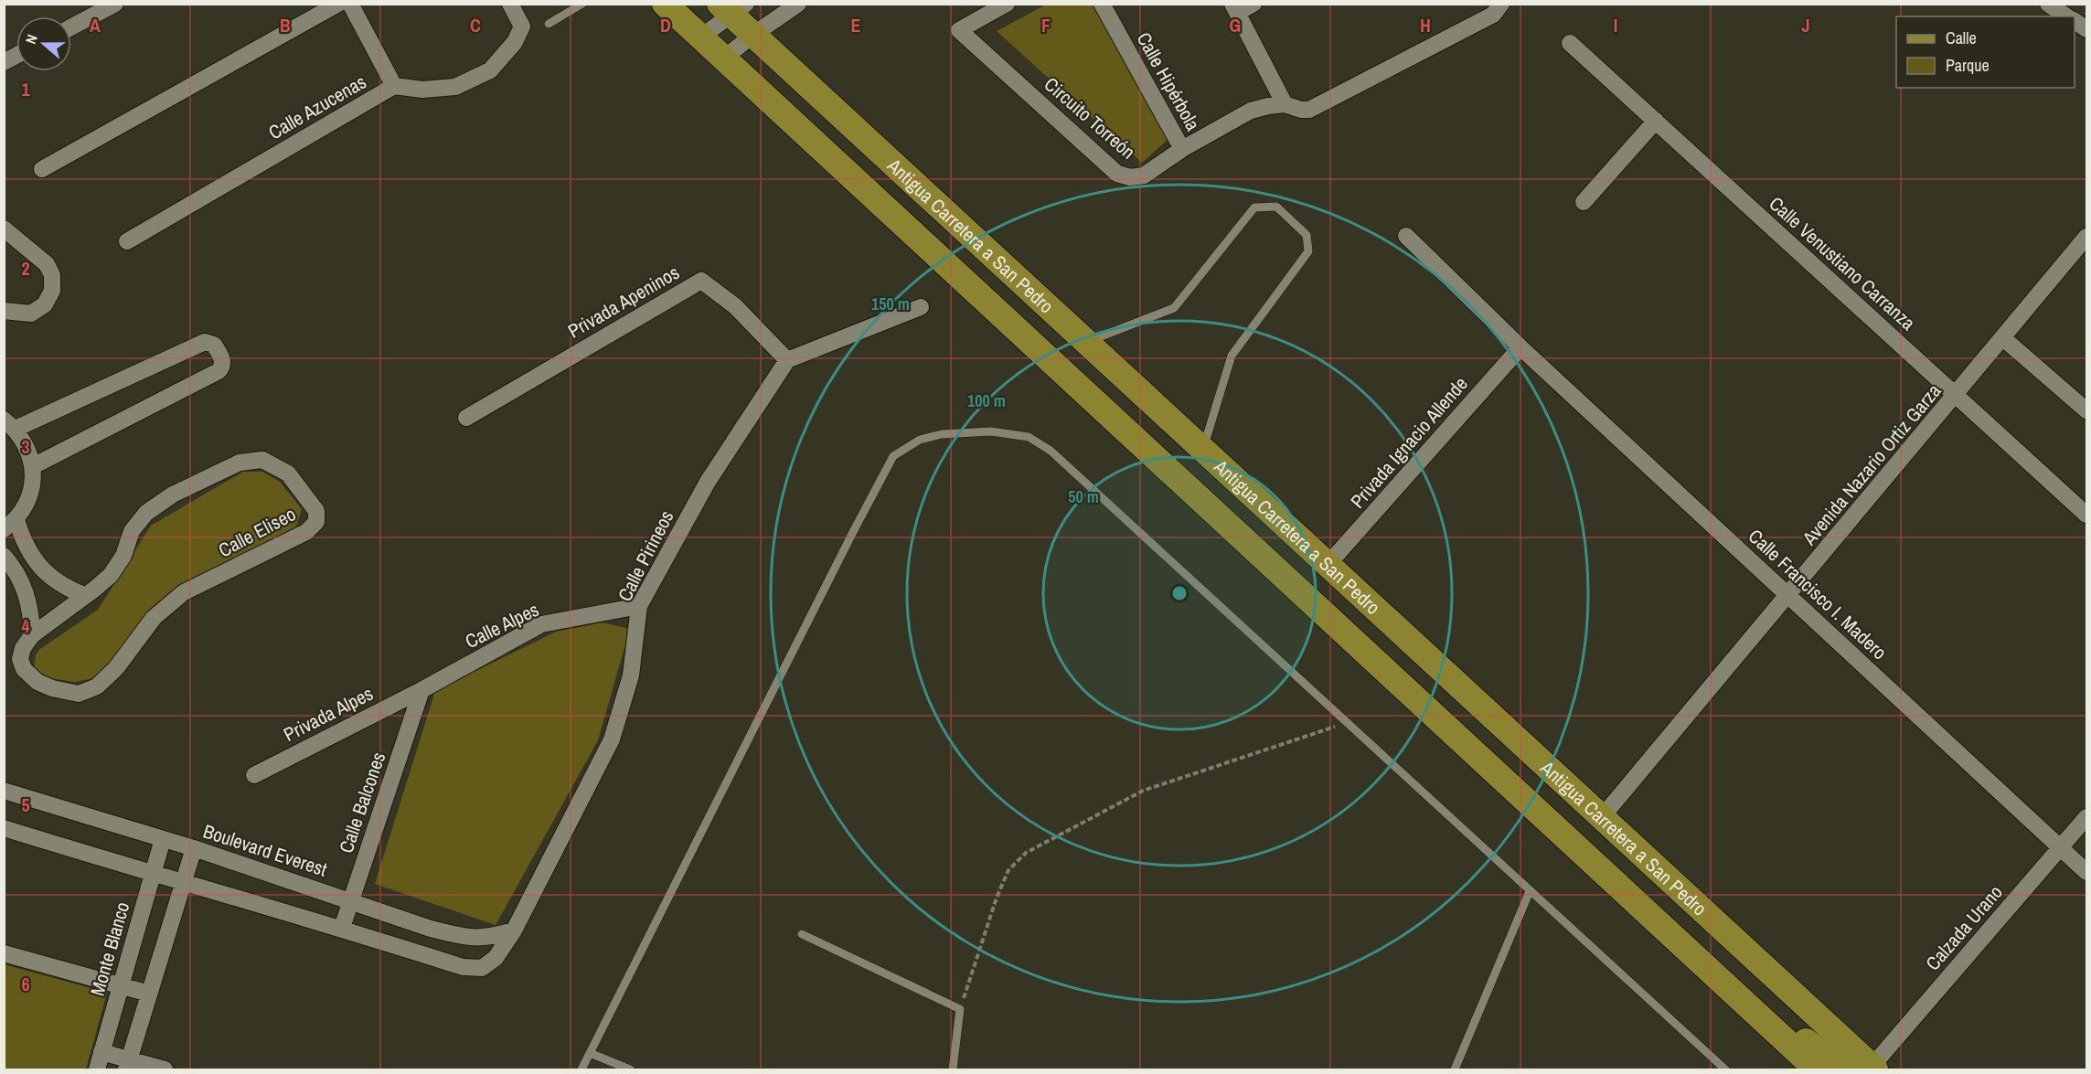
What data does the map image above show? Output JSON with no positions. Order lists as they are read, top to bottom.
{
  "streets": {
    "main road": ["Antigua Carretera a San Pedro"],
    "street": [
      "Calle Hipérbola",
      "Calle Azucenas",
      "Circuito Torreón",
      "Calle Venustiano Carranza",
      "Privada Apeninos",
      "Privada Ignacio Allende",
      "Avenida Nazario Ortiz Garza",
      "Calle Eliseo",
      "Calle Pirineos",
      "Calle Francisco I. Madero",
      "Calle Alpes",
      "Privada Alpes",
      "Calle Balcones",
      "Boulevard Everest",
      "Calzada Urano",
      "Monte Blanco"
    ]
  },
  "crossings": [
    ["Calle Hipérbola", "Circuito Torreón"],
    ["Antigua Carretera a San Pedro", "Privada Ignacio Allende"],
    ["Antigua Carretera a San Pedro", "Avenida Nazario Ortiz Garza"],
    ["Antigua Carretera a San Pedro", "Calzada Urano"],
    ["Calle Venustiano Carranza", "Avenida Nazario Ortiz Garza"],
    ["Privada Apeninos", "Calle Pirineos"],
    ["Privada Ignacio Allende", "Calle Francisco I. Madero"],
    ["Avenida Nazario Ortiz Garza", "Calle Francisco I. Madero"],
    ["Calle Pirineos", "Calle Alpes"],
    ["Calle Pirineos", "Calle Balcones"],
    ["Calle Pirineos", "Boulevard Everest"],
    ["Calle Francisco I. Madero", "Calzada Urano"],
    ["Calle Alpes", "Privada Alpes"],
    ["Calle Alpes", "Calle Balcones"],
    ["Privada Alpes", "Calle Balcones"],
    ["Calle Balcones", "Boulevard Everest"],
    ["Boulevard Everest", "Monte Blanco"]
  ],
  "legend": ["Calle", "Parque"],
  "north": "left",
  "grid": {
    "columns": [
      "A",
      "B",
      "C",
      "D",
      "E",
      "F",
      "G",
      "H",
      "I",
      "J"
    ],
    "rows": [
      "1",
      "2",
      "3",
      "4",
      "5",
      "6"
    ]
  },
  "rings": ["150 m", "100 m", "50 m"]
}
